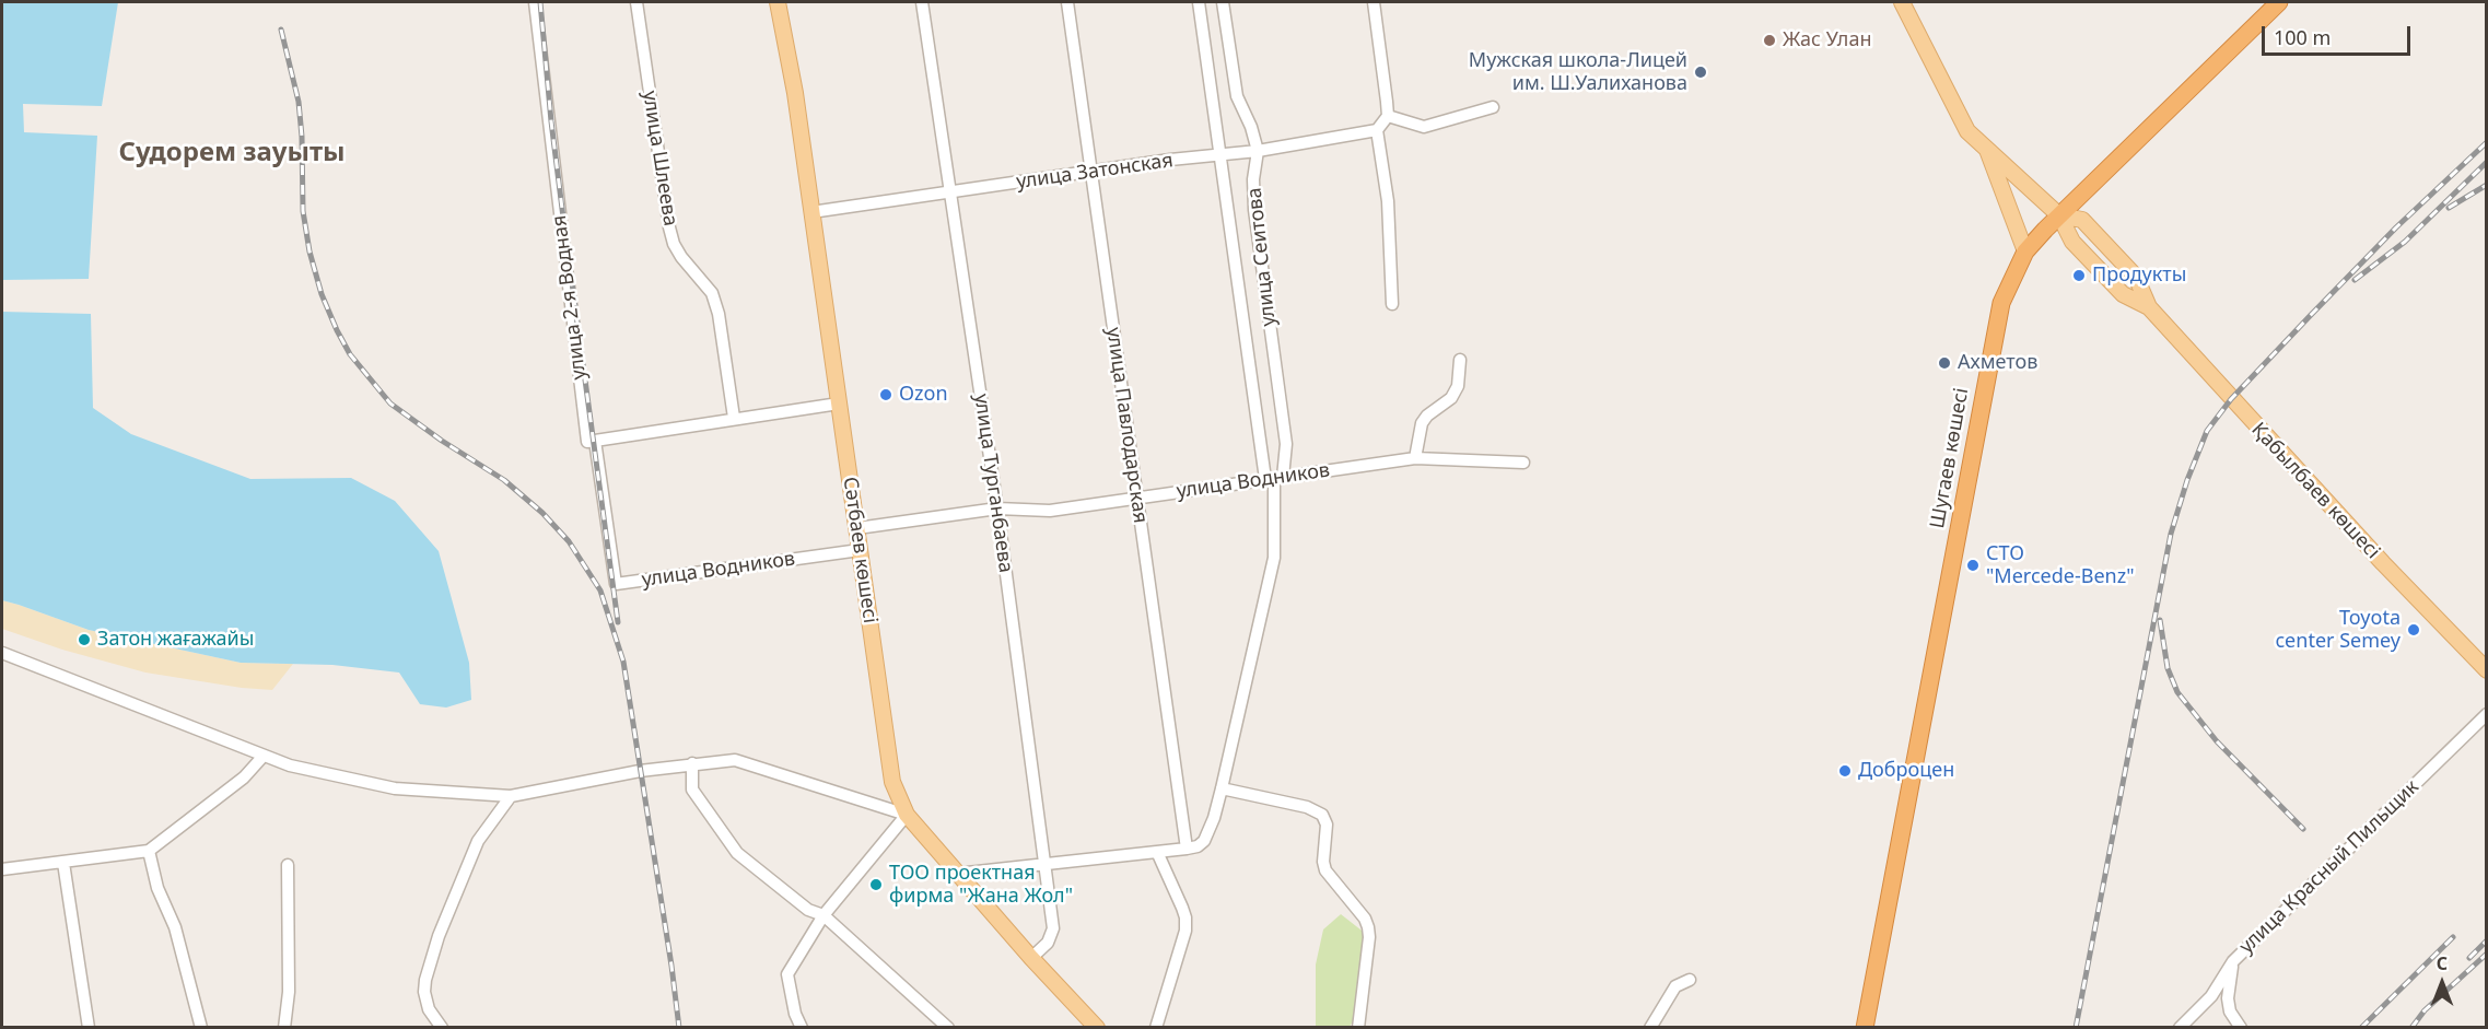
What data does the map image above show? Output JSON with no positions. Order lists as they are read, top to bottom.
{
  "streets": {
    "highway": ["Шугаев көшесі"],
    "main road": ["Қабылбаев көшесі", "Сәтбаев көшесі"],
    "street": [
      "улица Шлеева",
      "улица Затонская",
      "улица Сеитова",
      "улица 2-я Водная",
      "улица Павлодарская",
      "улица Водников",
      "улица Турганбаева",
      "улица Красный Пильщик"
    ]
  },
  "crossings": [
    ["улица Затонская", "улица Сеитова"],
    ["улица Затонская", "улица Павлодарская"],
    ["улица Затонская", "улица Турганбаева"],
    ["улица Затонская", "Сәтбаев көшесі"],
    ["улица Сеитова", "улица Павлодарская"],
    ["улица Сеитова", "улица Водников"],
    ["улица 2-я Водная", "улица Водников"],
    ["улица Павлодарская", "улица Водников"],
    ["Шугаев көшесі", "Қабылбаев көшесі"],
    ["улица Водников", "улица Турганбаева"],
    ["улица Водников", "Сәтбаев көшесі"],
    ["улица Турганбаева", "Сәтбаев көшесі"]
  ],
  "districts": ["Судорем зауыты"],
  "places": [
    "Жас Улан",
    "Мужская школа-Лицей им. Ш.Уалиханова",
    "Продукты",
    "Ахметов",
    "Ozon",
    "СТО \"Mercede-Benz\"",
    "Toyota center Semey",
    "Затон жағажайы",
    "Доброцен",
    "ТОО проектная фирма \"Жана Жол\""
  ],
  "scale_bar": "100 m",
  "north": "top"
}
